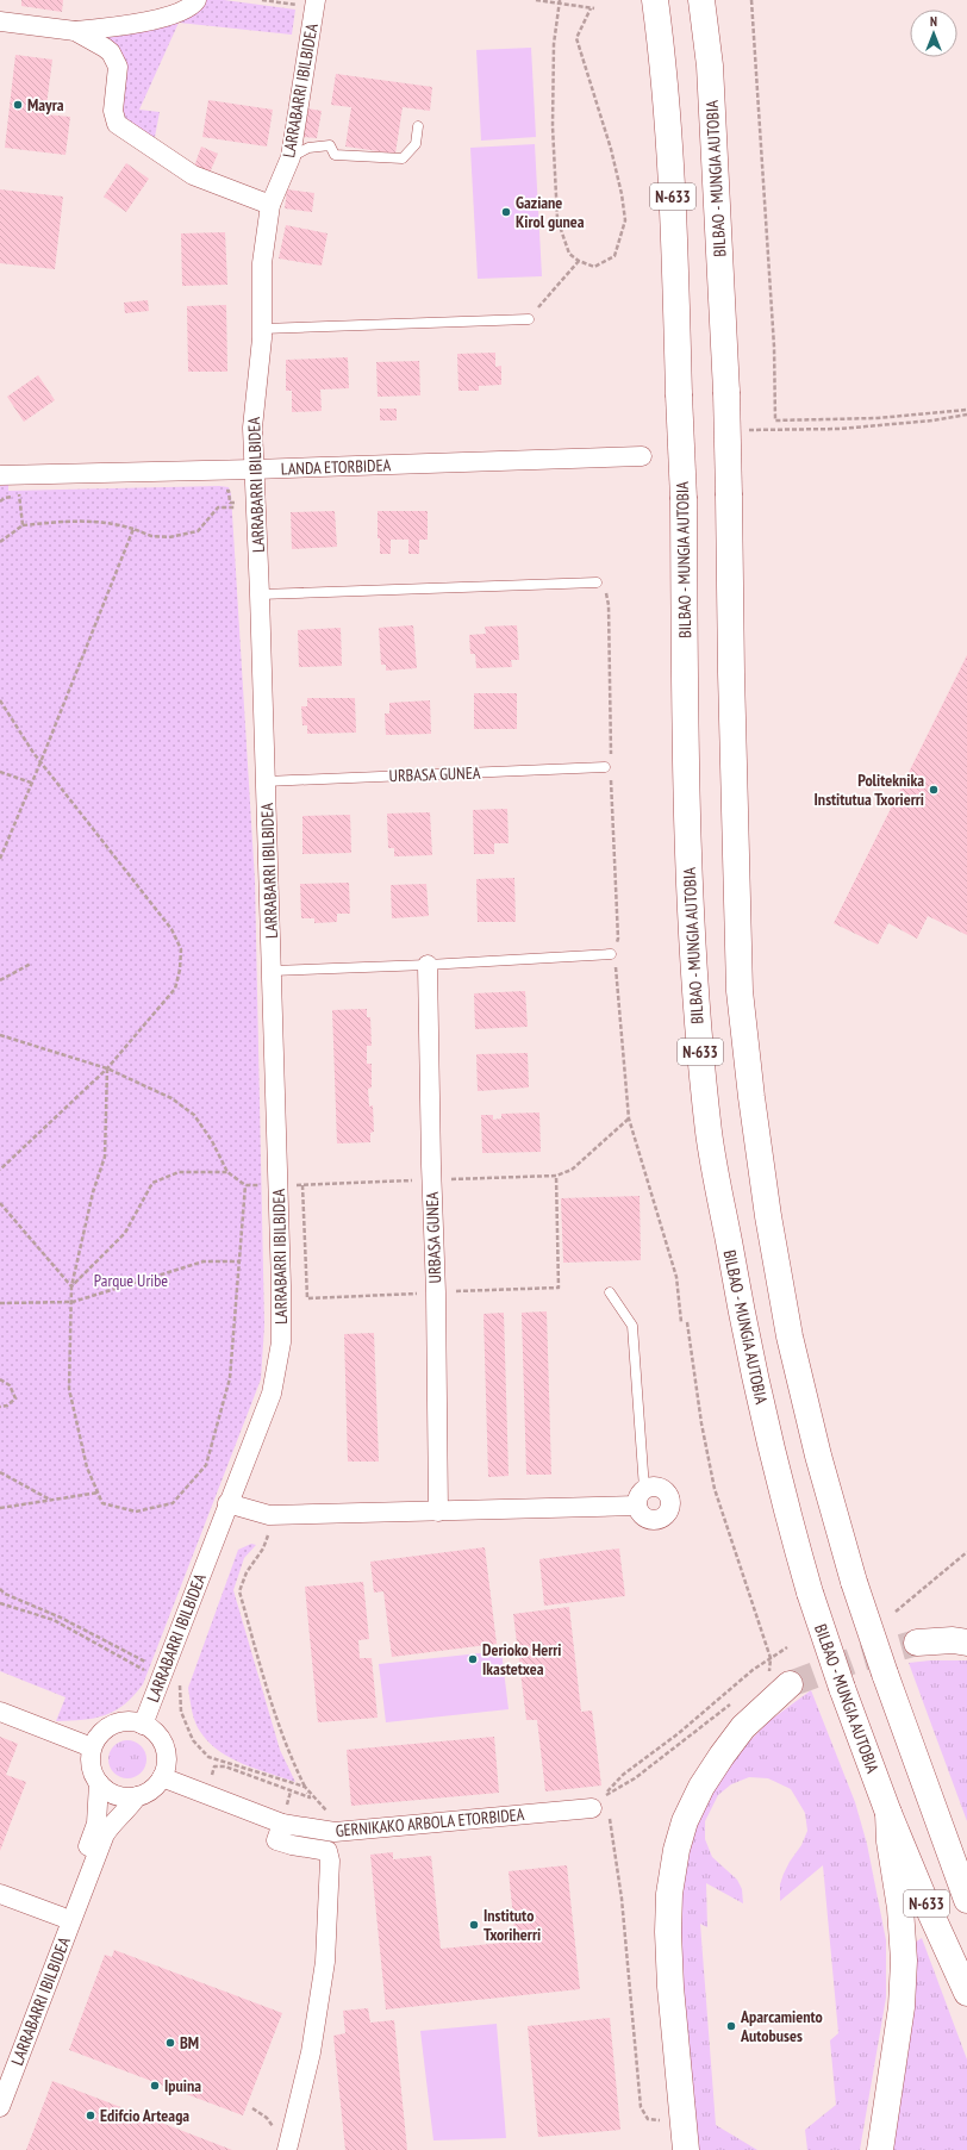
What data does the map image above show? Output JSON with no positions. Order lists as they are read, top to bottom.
{
  "streets": {
    "main road": ["BILBAO - MUNGIA AUTOBIA", "N-633"],
    "street": [
      "LARRABARRI IBILBIDEA",
      "LANDA ETORBIDEA",
      "URBASA GUNEA",
      "GERNIKAKO ARBOLA ETORBIDEA"
    ]
  },
  "crossings": [
    ["LARRABARRI IBILBIDEA", "LANDA ETORBIDEA"],
    ["LARRABARRI IBILBIDEA", "URBASA GUNEA"],
    ["LARRABARRI IBILBIDEA", "GERNIKAKO ARBOLA ETORBIDEA"]
  ],
  "parks": ["Parque Uribe"],
  "places": [
    "Mayra",
    "Gaziane Kirol gunea",
    "Politeknika Institutua Txorierri",
    "Derioko Herri Ikastetxea",
    "Instituto Txoriherri",
    "Aparcamiento Autobuses",
    "BM",
    "Ipuina",
    "Edifcio Arteaga"
  ],
  "north": "top"
}
